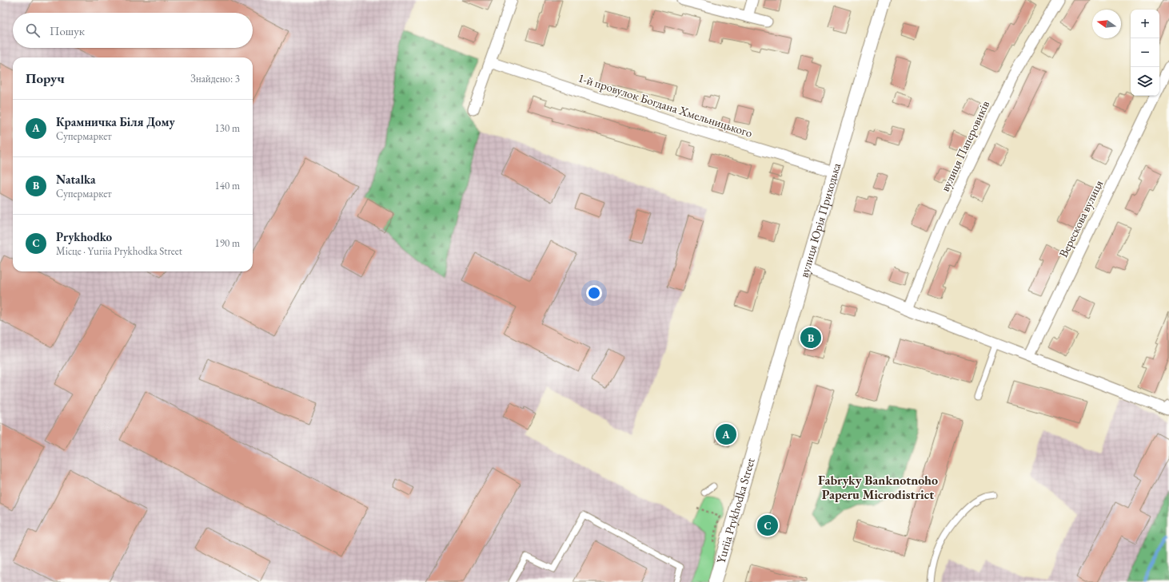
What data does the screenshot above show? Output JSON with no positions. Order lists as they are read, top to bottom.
{
  "streets": {
    "street": [
      "1-й провулок Богдана Хмельницького",
      "вулиця Паперовиків",
      "Верескова вулиця",
      "вулиця Юрія Приходька"
    ]
  },
  "crossings": [
    ["1-й провулок Богдана Хмельницького", "вулиця Юрія Приходька"]
  ],
  "districts": ["Fabryky Banknotnoho Paperu Microdistrict"],
  "north": "left",
  "page": {
    "map_buttons": ["+", "−"],
    "search": "Пошук",
    "heading": ["Поруч", "Знайдено: 3"],
    "list": [
      {
        "mark": "A",
        "name": "Крамничка Біля Дому",
        "note": "Супермаркет",
        "value": "130 m"
      },
      {
        "mark": "B",
        "name": "Natalka",
        "note": "Супермаркет",
        "value": "140 m"
      },
      {
        "mark": "C",
        "name": "Prykhodko",
        "note": "Місце · Yuriia Prykhodka Street",
        "value": "190 m"
      }
    ],
    "pins": ["B", "A", "C"]
  }
}
